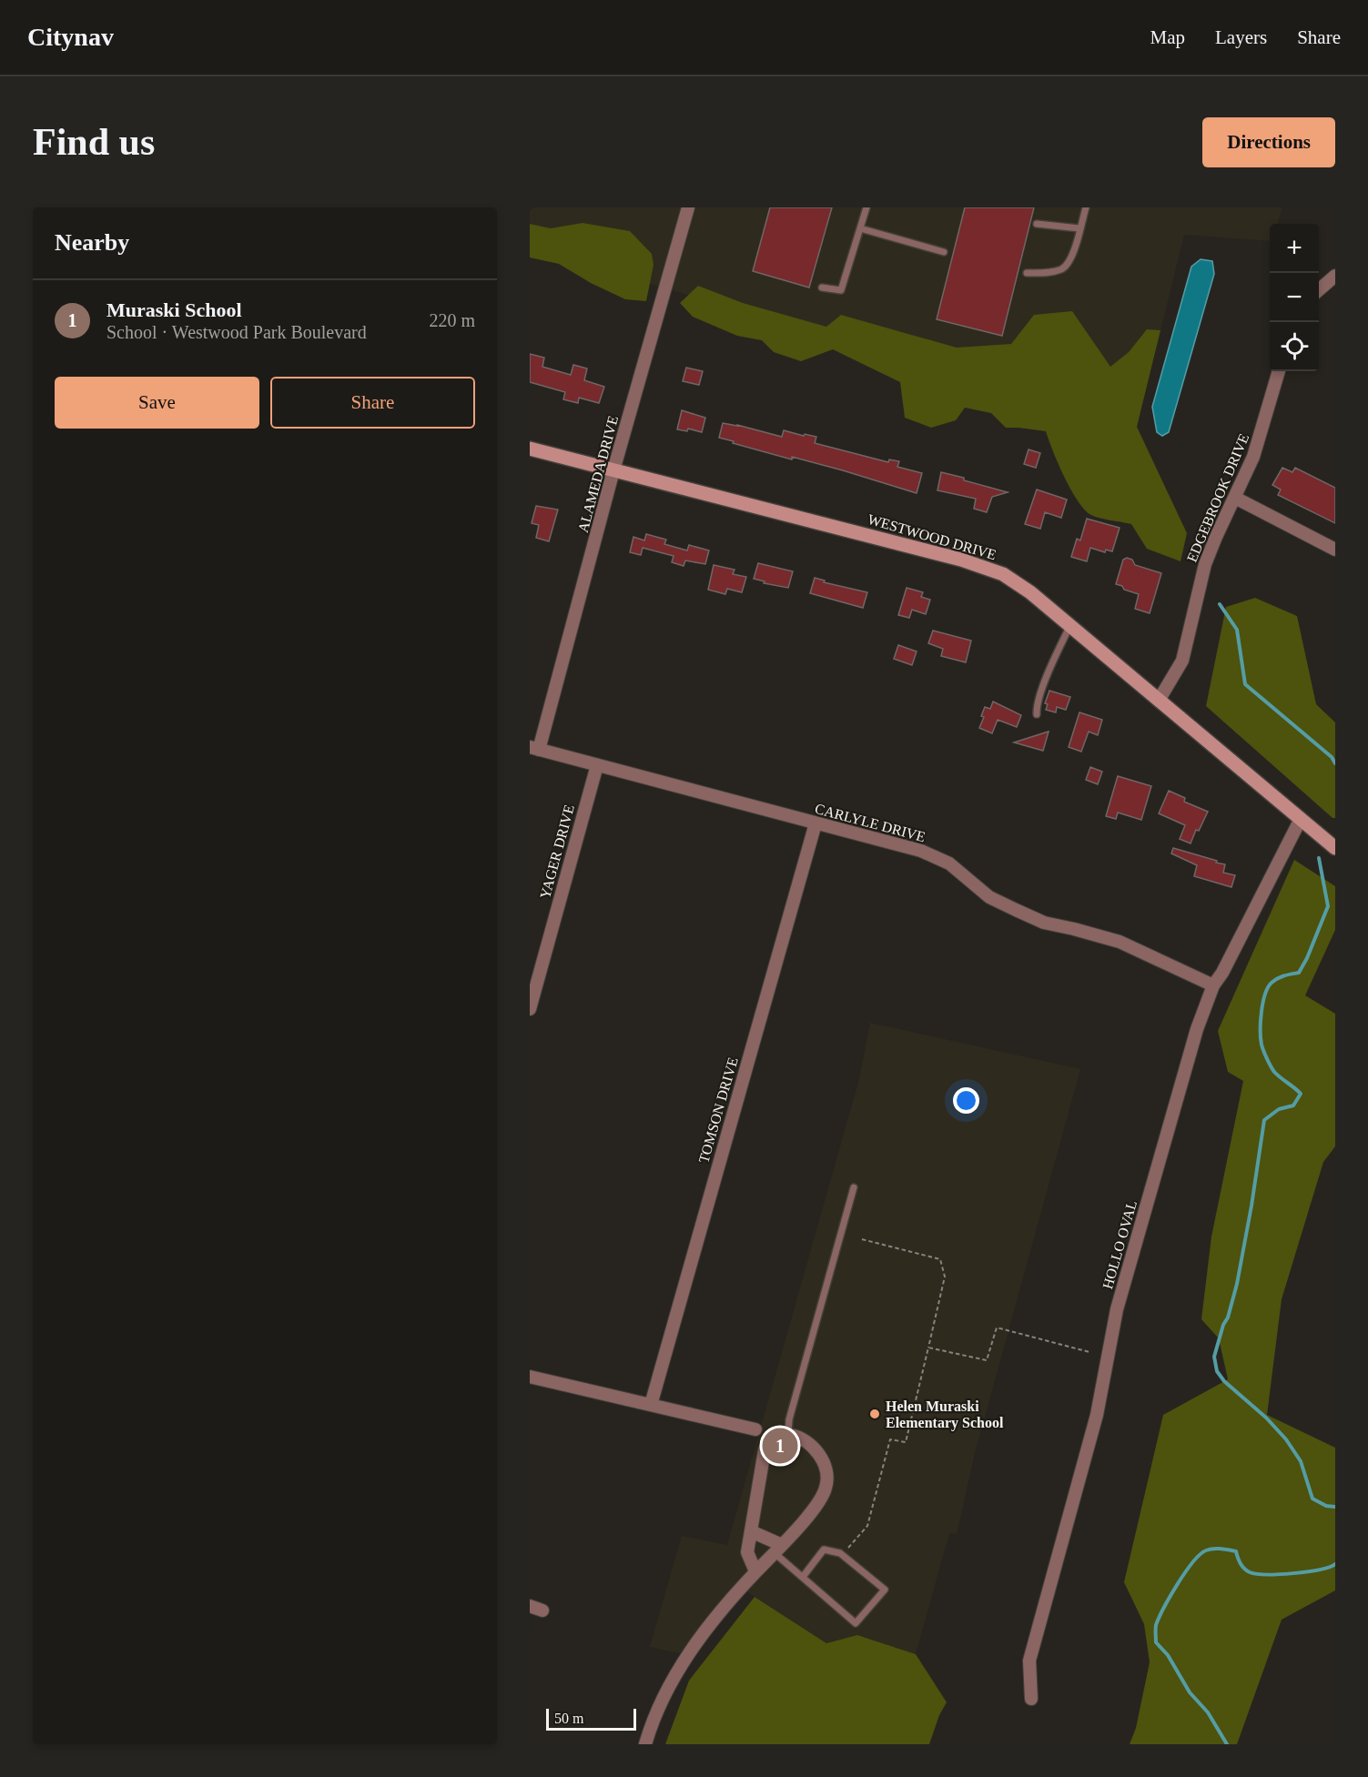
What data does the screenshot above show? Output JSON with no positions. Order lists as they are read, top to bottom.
{
  "streets": {
    "street": [
      "ALAMEDA DRIVE",
      "EDGEBROOK DRIVE",
      "WESTWOOD DRIVE",
      "CARLYLE DRIVE",
      "YAGER DRIVE",
      "TOMSON DRIVE",
      "HOLLO OVAL"
    ]
  },
  "crossings": [
    ["ALAMEDA DRIVE", "WESTWOOD DRIVE"],
    ["ALAMEDA DRIVE", "CARLYLE DRIVE"],
    ["EDGEBROOK DRIVE", "WESTWOOD DRIVE"],
    ["WESTWOOD DRIVE", "HOLLO OVAL"],
    ["CARLYLE DRIVE", "YAGER DRIVE"],
    ["CARLYLE DRIVE", "TOMSON DRIVE"],
    ["CARLYLE DRIVE", "HOLLO OVAL"]
  ],
  "places": ["Helen Muraski Elementary School"],
  "scale_bar": "50 m",
  "page": {
    "header": "Citynav",
    "nav": ["Map", "Layers", "Share"],
    "buttons": [
      "Directions",
      ["Save", "Share"]
    ],
    "title": "Find us",
    "heading": "Nearby",
    "map_buttons": ["+", "−"],
    "list": [
      {
        "mark": "1",
        "name": "Muraski School",
        "note": "School · Westwood Park Boulevard",
        "value": "220 m"
      }
    ],
    "pins": "1",
    "scale": "50 m"
  }
}
